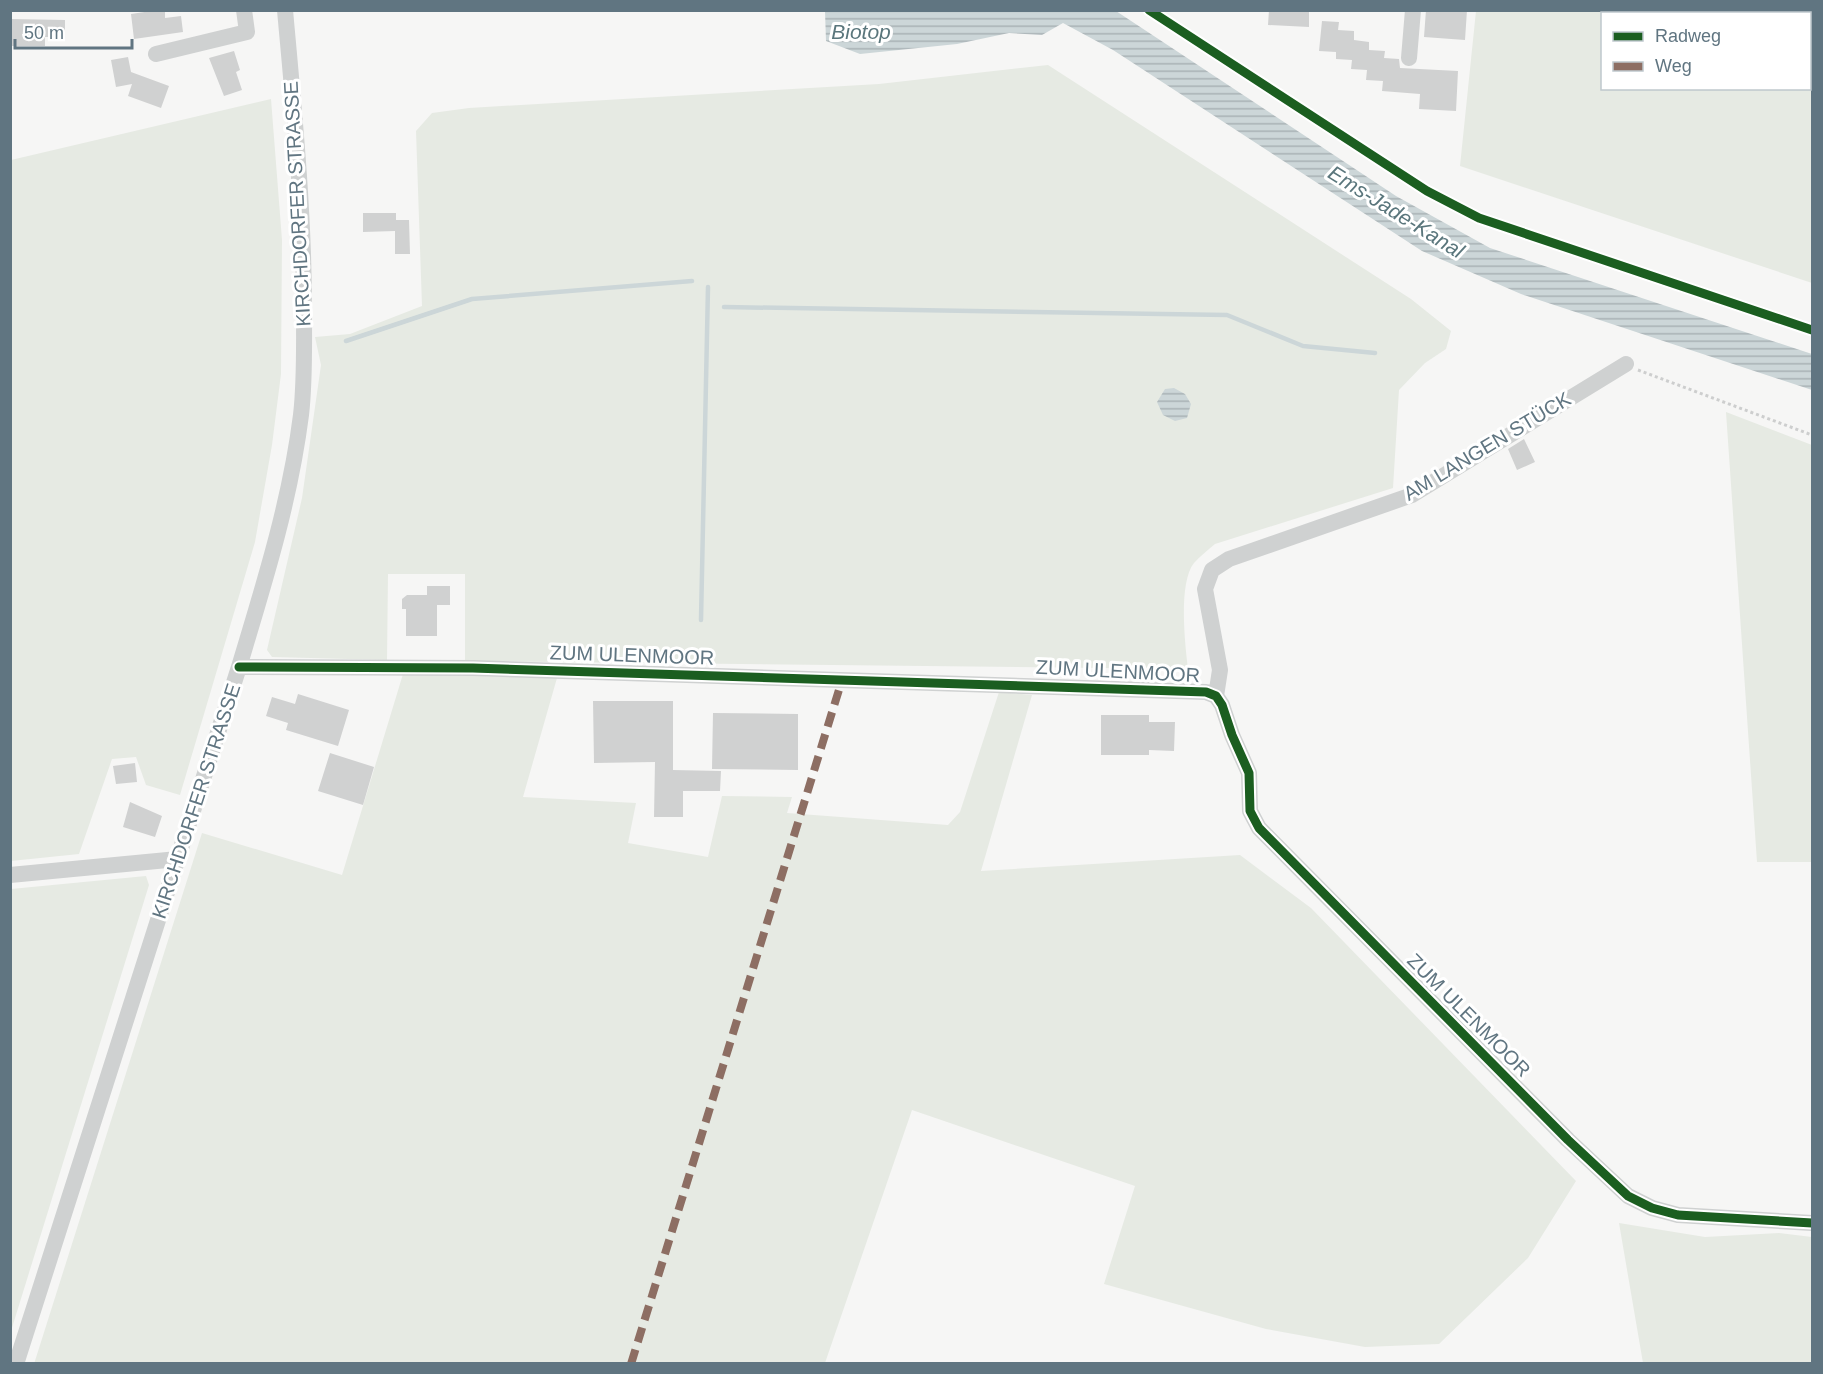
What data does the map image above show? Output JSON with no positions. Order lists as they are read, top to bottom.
{
  "streets": {
    "street": ["KIRCHDORFER STRASSE", "AM LANGEN STÜCK", "ZUM ULENMOOR"]
  },
  "crossings": [
    ["KIRCHDORFER STRASSE", "ZUM ULENMOOR"],
    ["AM LANGEN STÜCK", "ZUM ULENMOOR"]
  ],
  "water": ["Biotop", "Ems-Jade-Kanal"],
  "legend": ["Radweg", "Weg"],
  "scale_bar": "50 m"
}
